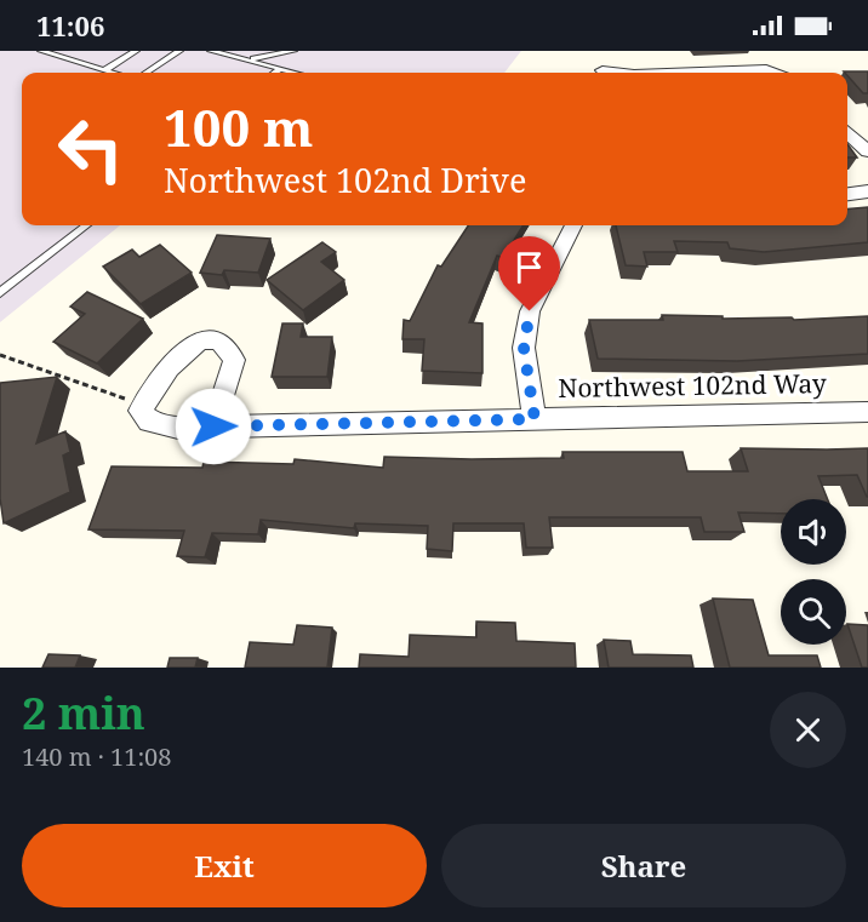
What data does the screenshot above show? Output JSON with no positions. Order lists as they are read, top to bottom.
{
  "streets": {
    "street": ["Northwest 102nd Way"]
  },
  "page": {
    "status": "11:06",
    "turn": ["100 m", "Northwest 102nd Drive"],
    "heading": ["2 min", "140 m · 11:08"],
    "buttons": ["Exit", "Share"]
  }
}
